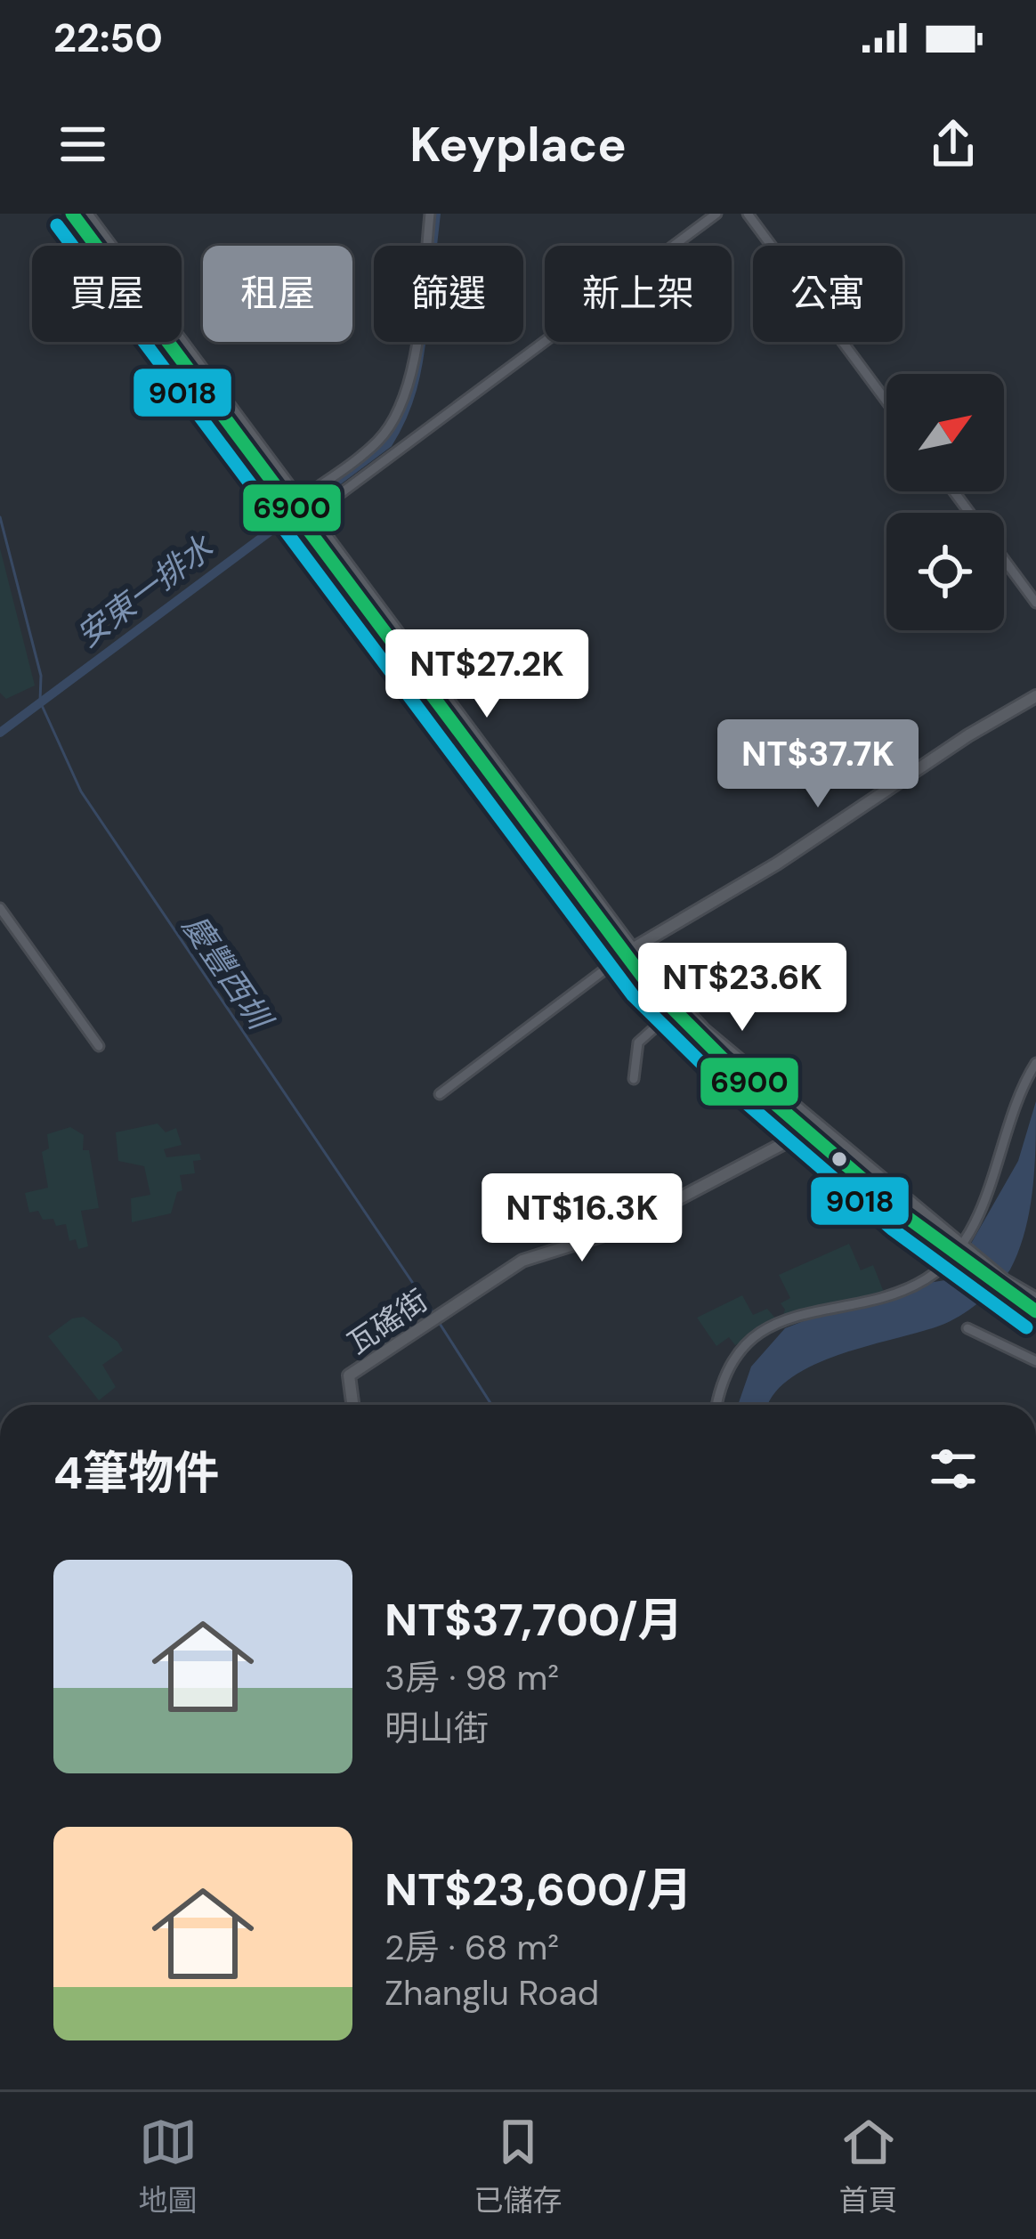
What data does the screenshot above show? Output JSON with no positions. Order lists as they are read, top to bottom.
{
  "streets": {
    "main road": ["瓦磘街"]
  },
  "water": ["安東一排水", "慶豐西圳"],
  "lines": ["transit line 6900", "transit line 9018"],
  "north": "top right",
  "page": {
    "status": "22:50",
    "header": "Keyplace",
    "chip": [
      "買屋",
      "租屋",
      "篩選",
      "新上架",
      "公寓"
    ],
    "price": [
      "NT$27.2K",
      "NT$37.7K",
      "NT$23.6K",
      "NT$16.3K"
    ],
    "heading": "4筆物件",
    "list": [
      {
        "name": "NT$37,700/月",
        "note": "3房 · 98 m² · 明山街"
      },
      {
        "name": "NT$23,600/月",
        "note": "2房 · 68 m² · Zhanglu Road"
      }
    ],
    "tabs": ["地圖", "已儲存", "首頁"]
  }
}
